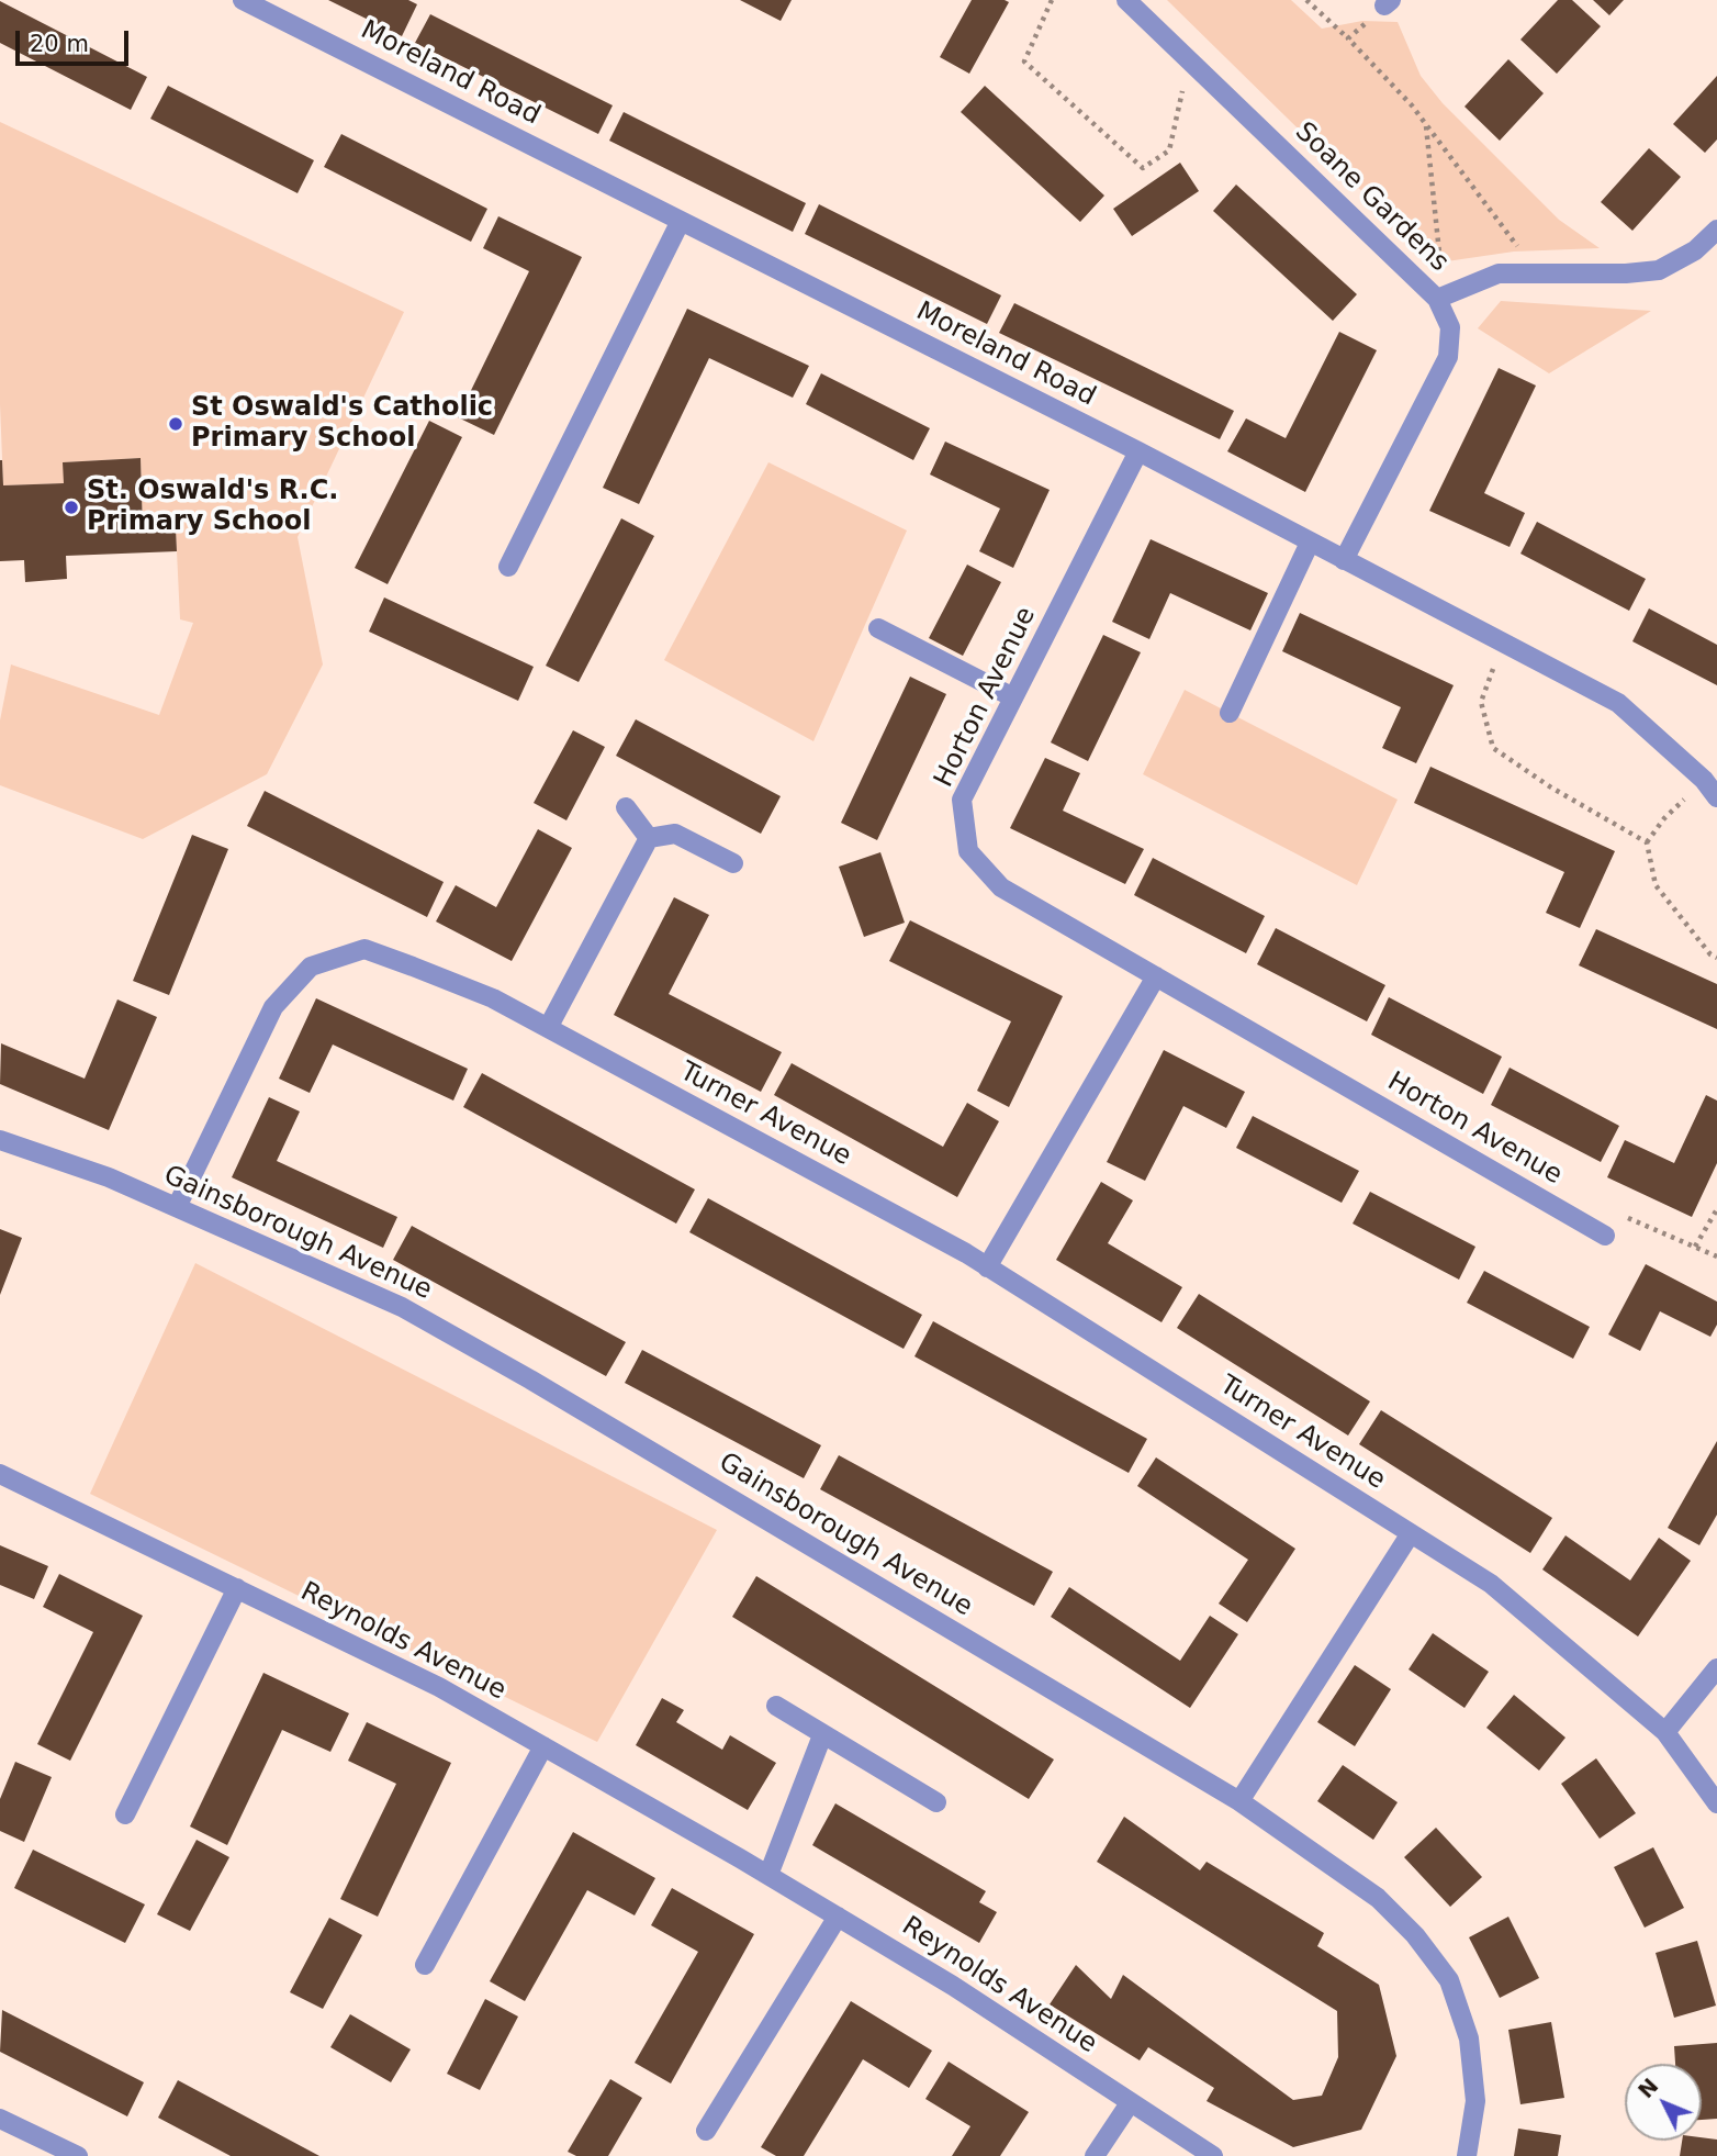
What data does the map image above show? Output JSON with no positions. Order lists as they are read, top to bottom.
{
  "streets": {
    "street": [
      "Moreland Road",
      "Soane Gardens",
      "Horton Avenue",
      "Turner Avenue",
      "Gainsborough Avenue",
      "Reynolds Avenue"
    ]
  },
  "crossings": [
    ["Moreland Road", "Soane Gardens"],
    ["Moreland Road", "Horton Avenue"],
    ["Turner Avenue", "Gainsborough Avenue"]
  ],
  "places": ["St Oswald's Catholic Primary School", "St. Oswald's R.C. Primary School"],
  "scale_bar": "20 m",
  "north": "top left"
}
